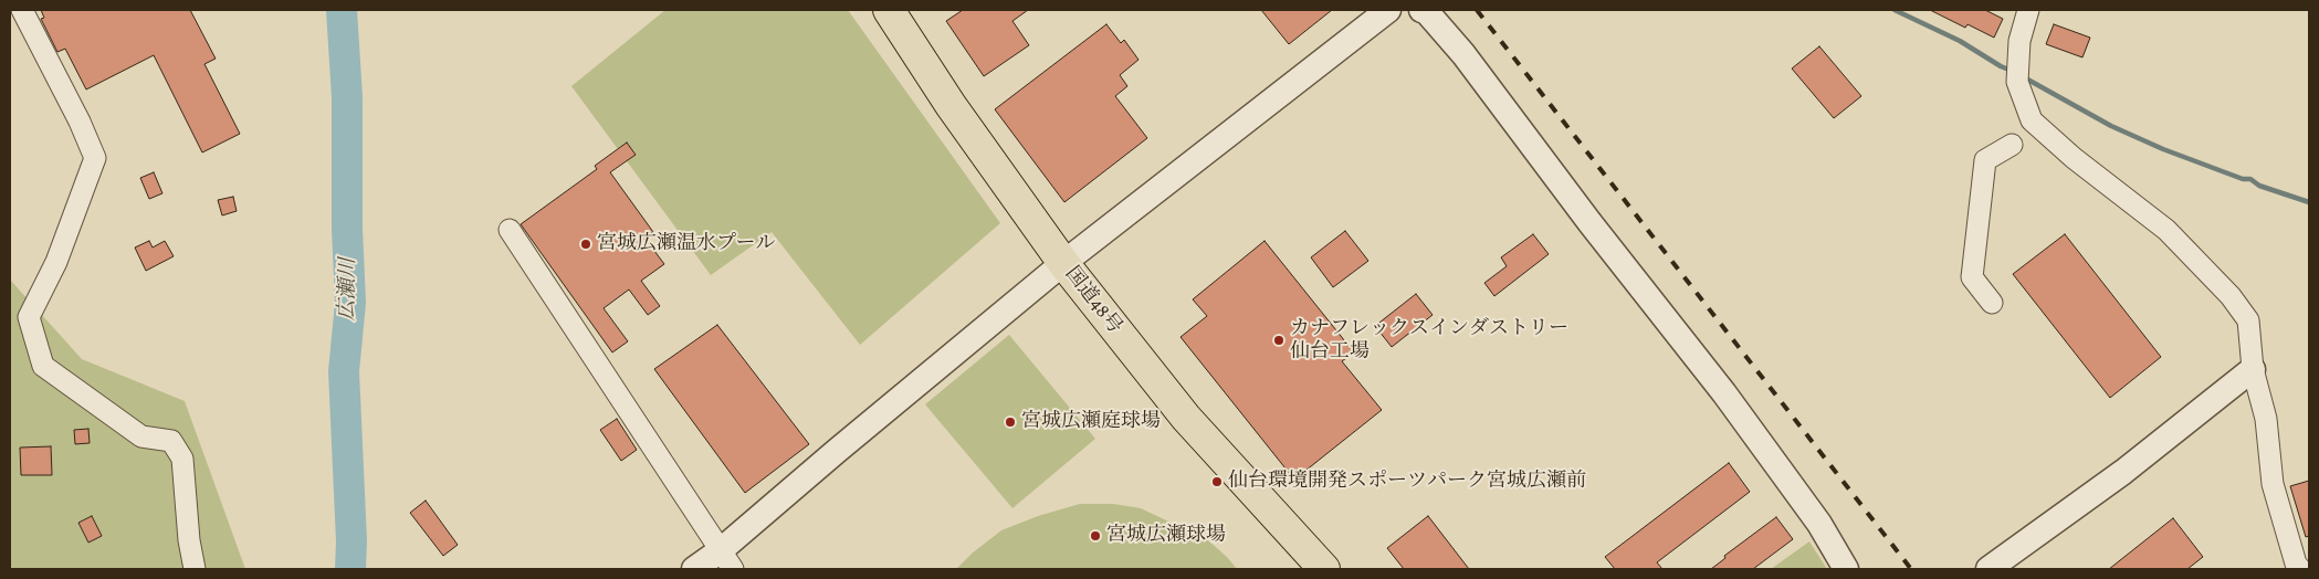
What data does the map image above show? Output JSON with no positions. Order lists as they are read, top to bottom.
{
  "streets": {
    "highway": ["国道48号"]
  },
  "water": ["広瀬川"],
  "places": [
    "宮城広瀬温水プール",
    "カナフレックスインダストリー 仙台工場",
    "宮城広瀬庭球場",
    "仙台環境開発スポーツパーク宮城広瀬前",
    "宮城広瀬球場"
  ]
}
